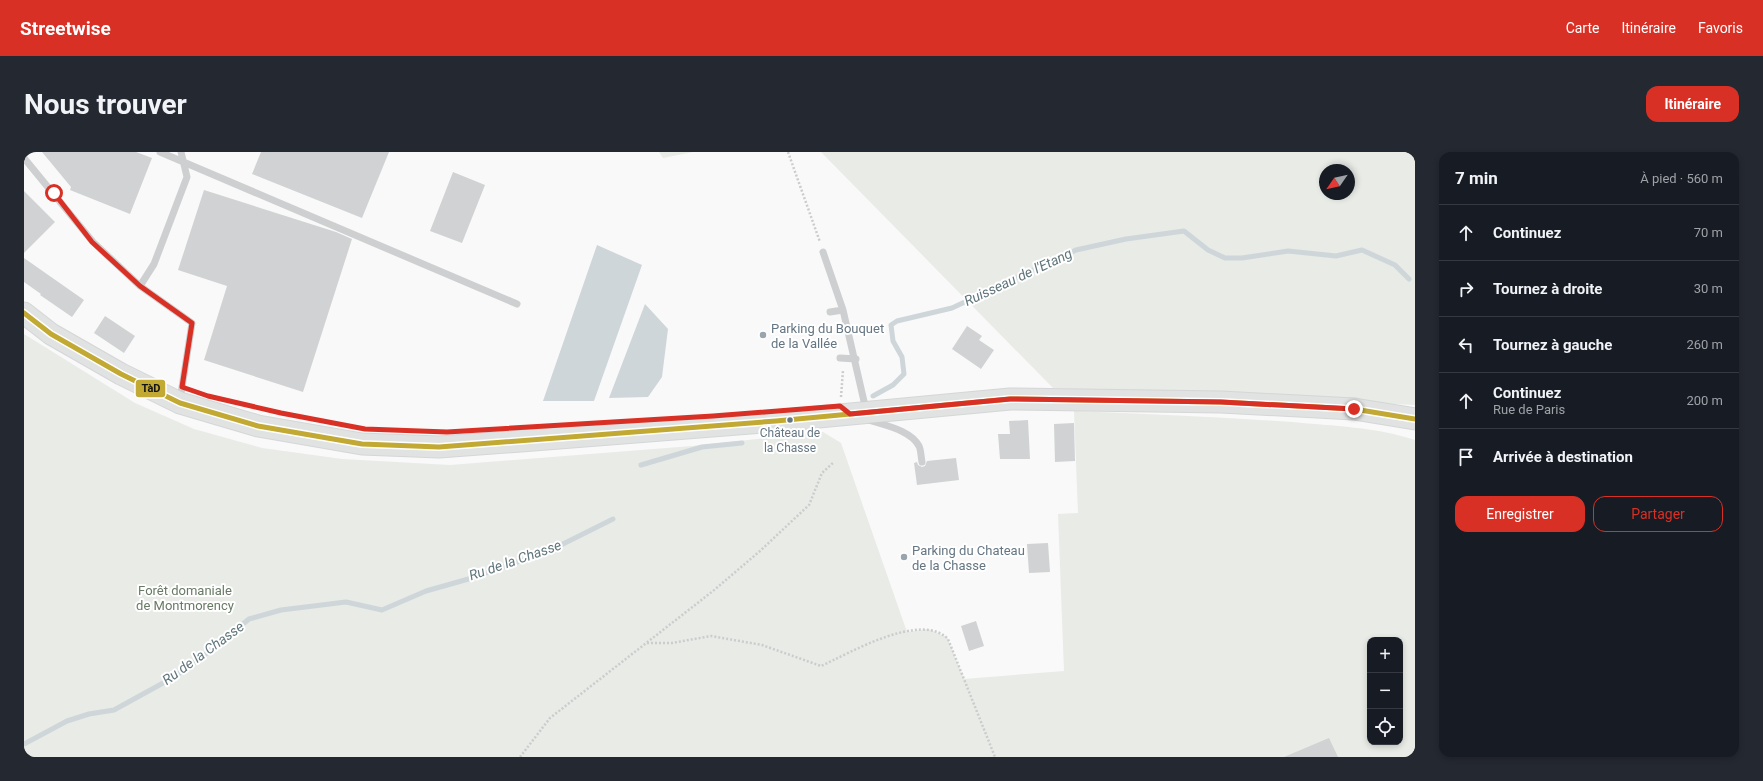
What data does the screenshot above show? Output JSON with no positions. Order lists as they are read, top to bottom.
{
  "water": ["Ruisseau de l'Etang", "Ru de la Chasse"],
  "parks": ["Forêt domaniale de Montmorency"],
  "places": ["Parking du Bouquet de la Vallée", "Château de la Chasse", "Parking du Chateau de la Chasse"],
  "lines": ["transit line TàD"],
  "north": "bottom left",
  "page": {
    "header": "Streetwise",
    "nav": ["Carte", "Itinéraire", "Favoris"],
    "buttons": [
      "Itinéraire",
      ["Enregistrer", "Partager"]
    ],
    "title": "Nous trouver",
    "heading": ["7 min", "À pied · 560 m"],
    "list": [
      ["Continuez", "70 m"],
      ["Tournez à droite", "30 m"],
      ["Tournez à gauche", "260 m"],
      ["Continuez", "Rue de Paris", "200 m"],
      "Arrivée à destination"
    ],
    "map_buttons": ["+", "−"]
  }
}
